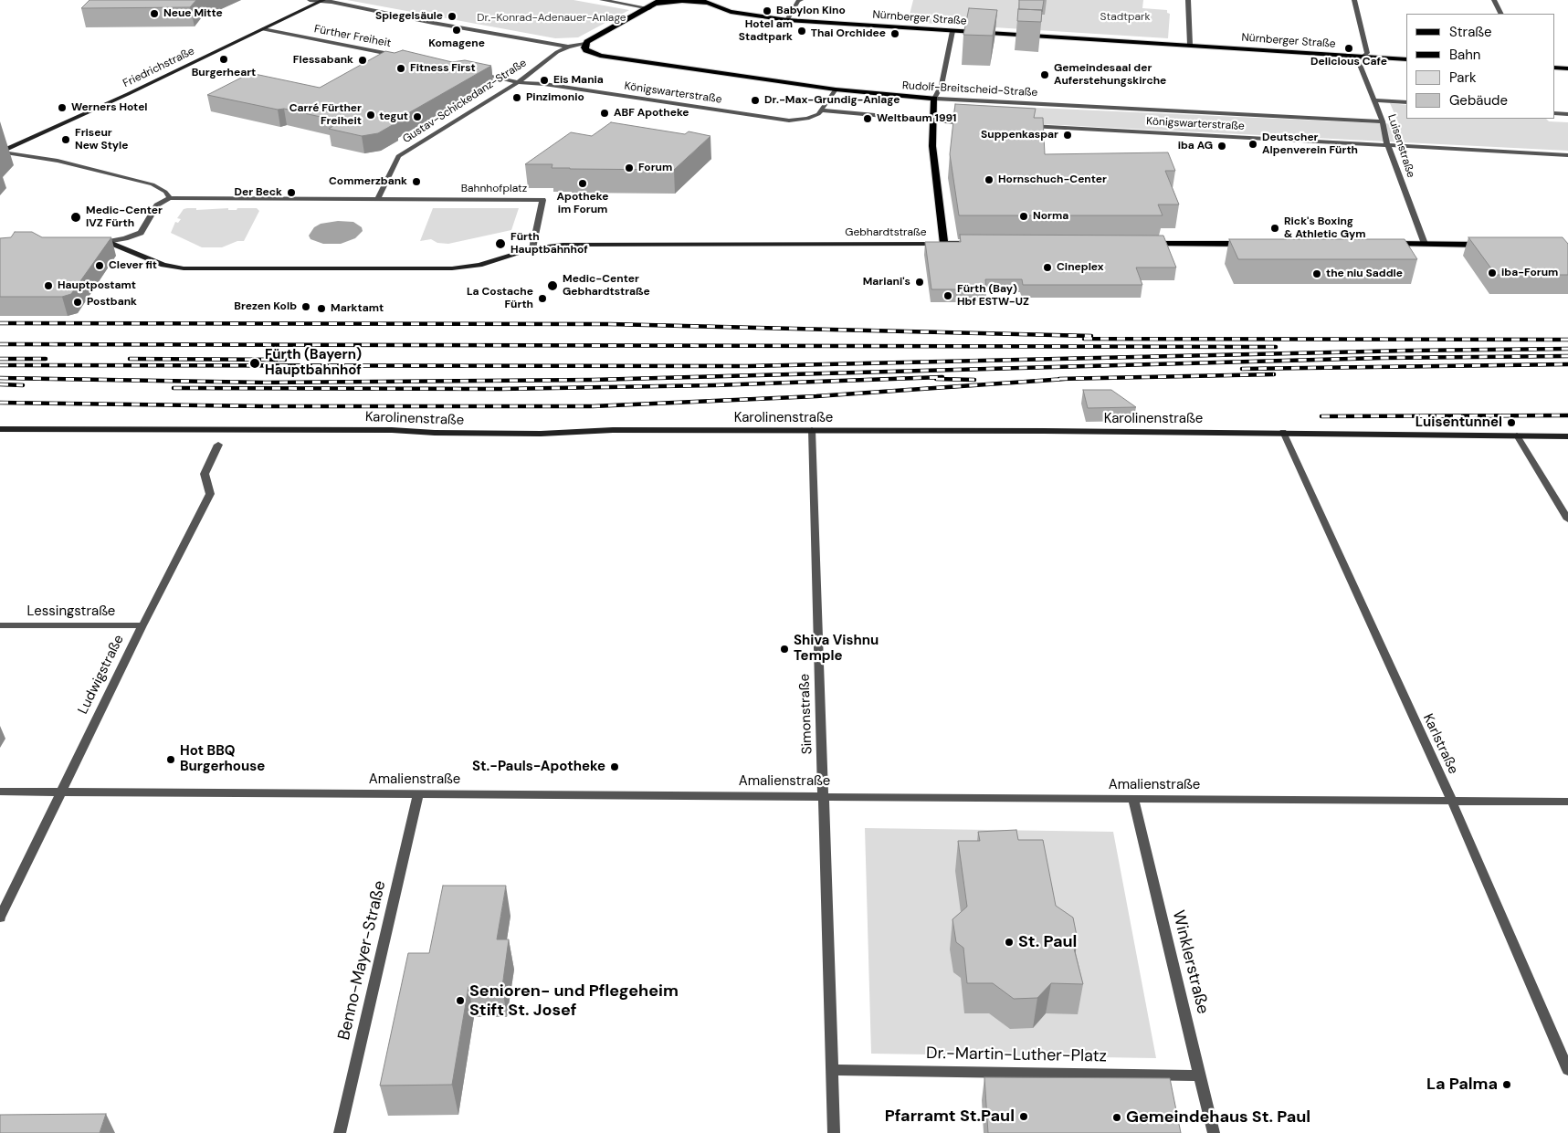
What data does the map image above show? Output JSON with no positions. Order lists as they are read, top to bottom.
{
  "streets": {
    "main road": [
      "Nürnberger Straße",
      "Friedrichstraße",
      "Rudolf-Breitscheid-Straße",
      "Gustav-Schickedanz-Straße",
      "Gebhardtstraße",
      "Karolinenstraße"
    ],
    "street": [
      "Fürther Freiheit",
      "Königswarterstraße",
      "Luisenstraße",
      "Bahnhofplatz",
      "Lessingstraße",
      "Ludwigstraße",
      "Simonstraße",
      "Karlstraße",
      "Amalienstraße",
      "Benno-Mayer-Straße",
      "Winklerstraße",
      "Dr.-Martin-Luther-Platz"
    ]
  },
  "crossings": [
    ["Nürnberger Straße", "Gustav-Schickedanz-Straße"],
    ["Nürnberger Straße", "Luisenstraße"],
    ["Fürther Freiheit", "Friedrichstraße"],
    ["Rudolf-Breitscheid-Straße", "Gustav-Schickedanz-Straße"],
    ["Rudolf-Breitscheid-Straße", "Luisenstraße"],
    ["Königswarterstraße", "Gustav-Schickedanz-Straße"],
    ["Königswarterstraße", "Luisenstraße"],
    ["Gustav-Schickedanz-Straße", "Bahnhofplatz"],
    ["Bahnhofplatz", "Gebhardtstraße"],
    ["Karolinenstraße", "Simonstraße"],
    ["Karolinenstraße", "Karlstraße"],
    ["Lessingstraße", "Ludwigstraße"],
    ["Ludwigstraße", "Amalienstraße"],
    ["Simonstraße", "Amalienstraße"],
    ["Simonstraße", "Dr.-Martin-Luther-Platz"],
    ["Karlstraße", "Amalienstraße"],
    ["Amalienstraße", "Benno-Mayer-Straße"],
    ["Amalienstraße", "Winklerstraße"],
    ["Winklerstraße", "Dr.-Martin-Luther-Platz"]
  ],
  "parks": ["Stadtpark", "Dr.-Konrad-Adenauer-Anlage"],
  "places": [
    "Babylon Kino",
    "Neue Mitte",
    "Spiegelsäule",
    "Komagene",
    "Hotel am Stadtpark",
    "Thai Orchidee",
    "Delicious Cafe",
    "Burgerheart",
    "Flessabank",
    "Fitness First",
    "Gemeindesaal der Auferstehungskirche",
    "Eis Mania",
    "Pinzimonio",
    "Dr.-Max-Grundig-Anlage",
    "Werners Hotel",
    "ABF Apotheke",
    "Carré Fürther Freiheit",
    "tegut",
    "Weltbaum 1991",
    "Suppenkaspar",
    "Friseur New Style",
    "Deutscher Alpenverein Fürth",
    "iba AG",
    "Forum",
    "Hornschuch-Center",
    "Commerzbank",
    "Apotheke im Forum",
    "Der Beck",
    "Norma",
    "Medic-Center IVZ Fürth",
    "Rick's Boxing & Athletic Gym",
    "Fürth Hauptbahnhof",
    "Clever fit",
    "Cineplex",
    "iba-Forum",
    "the niu Saddle",
    "Mariani's",
    "Hauptpostamt",
    "Medic-Center Gebhardtstraße",
    "Fürth (Bay) Hbf ESTW-UZ",
    "La Costache Fürth",
    "Postbank",
    "Brezen Kolb",
    "Marktamt",
    "Fürth (Bayern) Hauptbahnhof",
    "Luisentunnel",
    "Shiva Vishnu Temple",
    "Hot BBQ Burgerhouse",
    "St.-Pauls-Apotheke",
    "St. Paul",
    "Senioren- und Pflegeheim Stift St. Josef",
    "La Palma",
    "Pfarramt St.Paul",
    "Gemeindehaus St. Paul"
  ],
  "legend": [
    "Straße",
    "Bahn",
    "Park",
    "Gebäude"
  ]
}
